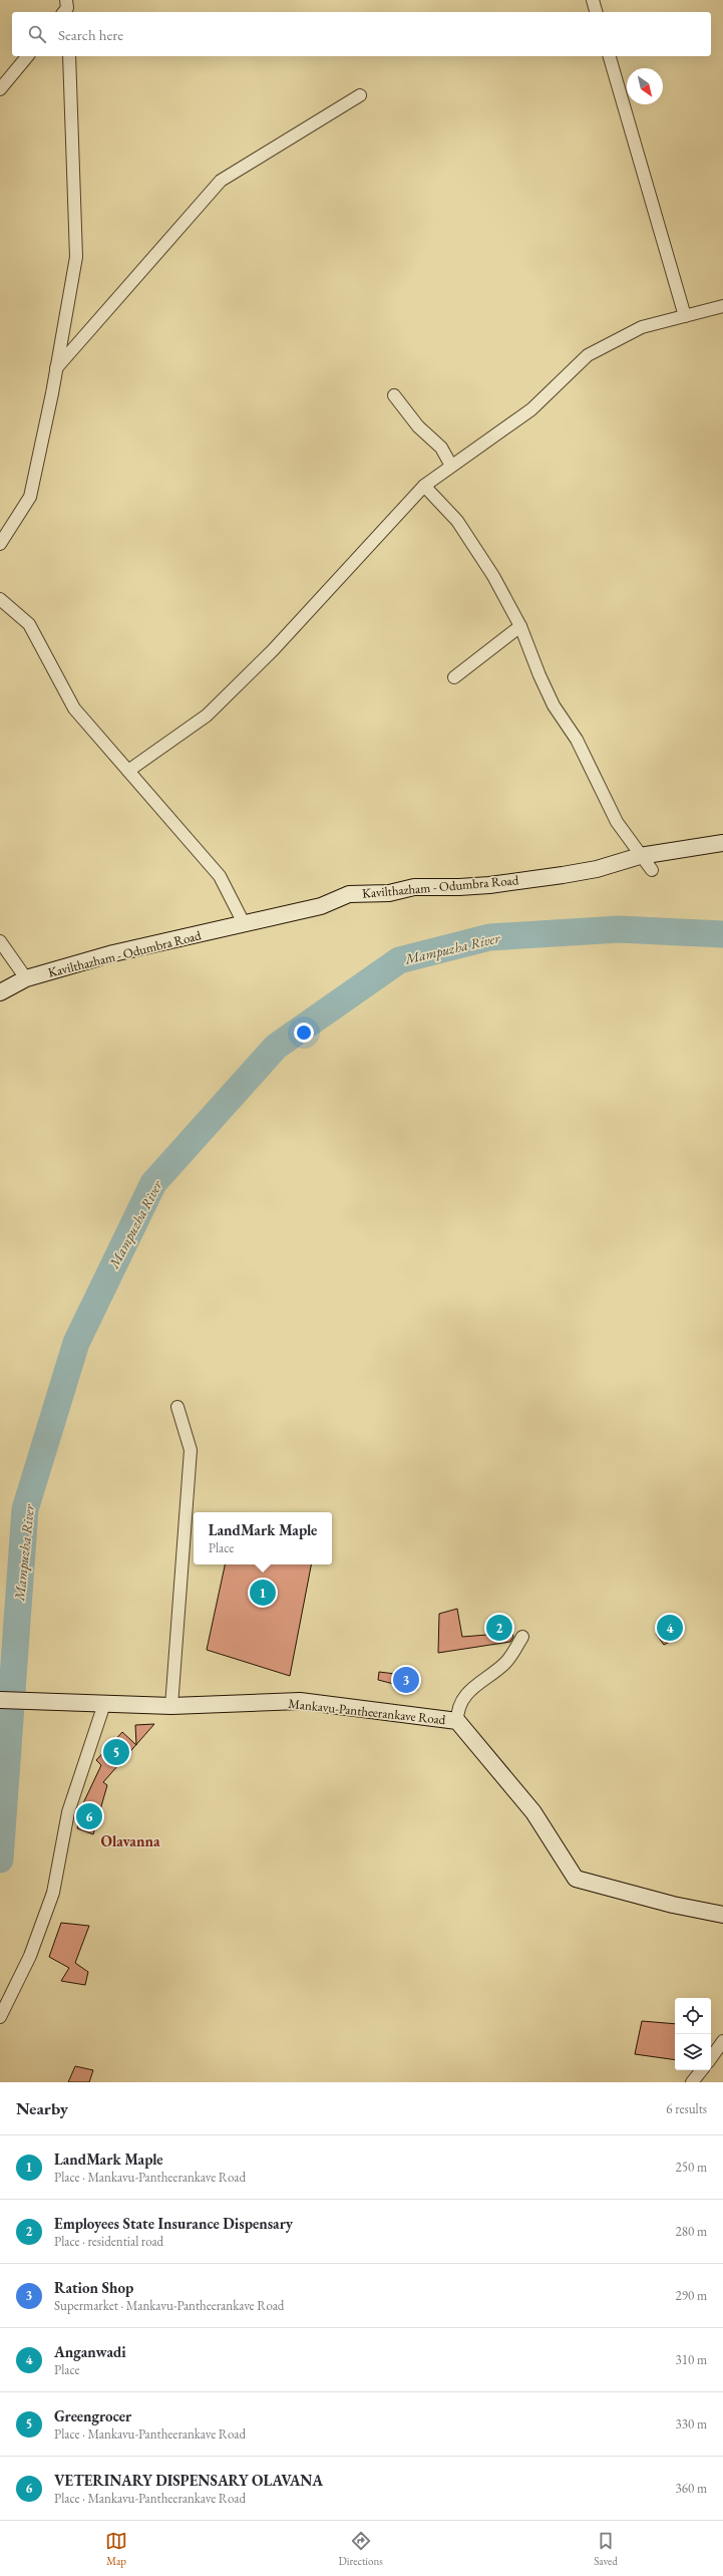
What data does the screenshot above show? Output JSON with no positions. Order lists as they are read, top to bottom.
{
  "streets": {
    "main road": ["Kavilthazham - Odumbra Road", "Mankavu-Pantheerankave Road"]
  },
  "districts": ["Olavanna"],
  "water": ["Mampuzha River"],
  "north": "bottom right",
  "page": {
    "search": "Search here",
    "popup": ["LandMark Maple", "Place"],
    "pins": [
      "1",
      "2",
      "4",
      "3",
      "5",
      "6"
    ],
    "heading": ["Nearby", "6 results"],
    "list": [
      {
        "mark": "1",
        "name": "LandMark Maple",
        "note": "Place · Mankavu-Pantheerankave Road",
        "value": "250 m"
      },
      {
        "mark": "2",
        "name": "Employees State Insurance Dispensary",
        "note": "Place · residential road",
        "value": "280 m"
      },
      {
        "mark": "3",
        "name": "Ration Shop",
        "note": "Supermarket · Mankavu-Pantheerankave Road",
        "value": "290 m"
      },
      {
        "mark": "4",
        "name": "Anganwadi",
        "note": "Place",
        "value": "310 m"
      },
      {
        "mark": "5",
        "name": "Greengrocer",
        "note": "Place · Mankavu-Pantheerankave Road",
        "value": "330 m"
      },
      {
        "mark": "6",
        "name": "VETERINARY DISPENSARY OLAVANA",
        "note": "Place · Mankavu-Pantheerankave Road",
        "value": "360 m"
      }
    ],
    "nav": ["Map", "Directions", "Saved"]
  }
}
